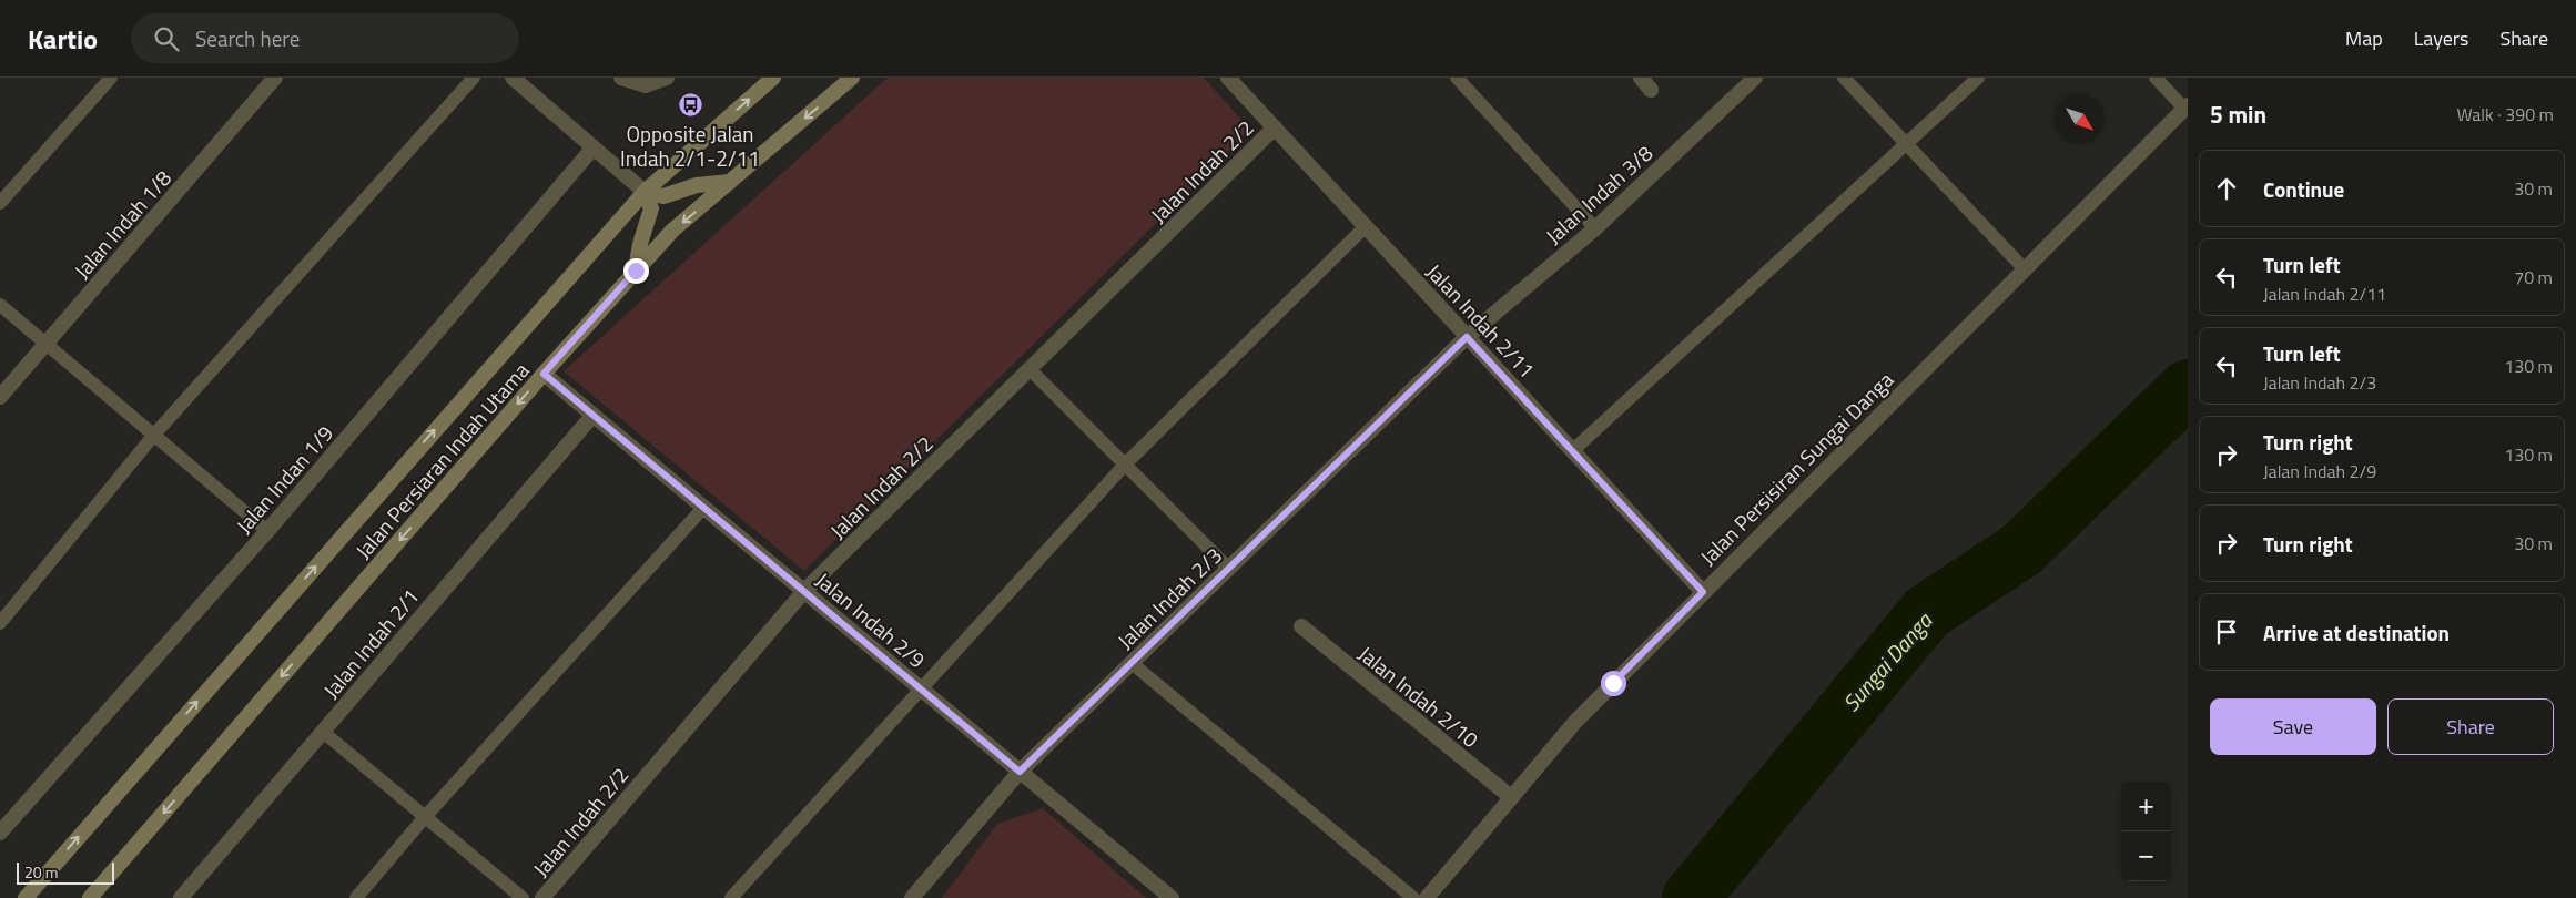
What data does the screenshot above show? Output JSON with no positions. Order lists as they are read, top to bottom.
{
  "streets": {
    "main road": ["Jalan Persiaran Indah Utama"],
    "street": [
      "Jalan Indah 2/2",
      "Jalan Indah 3/8",
      "Jalan Indah 1/8",
      "Jalan Indah 2/11",
      "Jalan Persisiran Sungai Danga",
      "Jalan Indan 1/9",
      "Jalan Indah 2/3",
      "Jalan Indah 2/9",
      "Jalan Indah 2/1",
      "Jalan Indah 2/10"
    ]
  },
  "crossings": [
    ["Jalan Indah 2/2", "Jalan Indah 2/11"],
    ["Jalan Indah 2/2", "Jalan Indah 2/9"],
    ["Jalan Indah 3/8", "Jalan Indah 2/11"],
    ["Jalan Indah 3/8", "Jalan Indah 2/3"],
    ["Jalan Indah 2/11", "Jalan Persisiran Sungai Danga"],
    ["Jalan Indah 2/11", "Jalan Indah 2/3"],
    ["Jalan Persiaran Indah Utama", "Jalan Indah 2/9"],
    ["Jalan Persisiran Sungai Danga", "Jalan Indah 2/10"],
    ["Jalan Indah 2/3", "Jalan Indah 2/9"],
    ["Jalan Indah 2/9", "Jalan Indah 2/1"]
  ],
  "water": ["Sungai Danga"],
  "places": {
    "bus stop": ["Opposite Jalan Indah 2/1-2/11"]
  },
  "scale_bar": "20 m",
  "north": "bottom right",
  "page": {
    "header": "Kartio",
    "search": "Search here",
    "nav": ["Map", "Layers", "Share"],
    "heading": ["5 min", "Walk · 390 m"],
    "list": [
      ["Continue", "30 m"],
      ["Turn left", "Jalan Indah 2/11", "70 m"],
      ["Turn left", "Jalan Indah 2/3", "130 m"],
      ["Turn right", "Jalan Indah 2/9", "130 m"],
      ["Turn right", "30 m"],
      "Arrive at destination"
    ],
    "buttons": ["Save", "Share"],
    "map_buttons": ["+", "−"],
    "scale": "20 m"
  }
}
